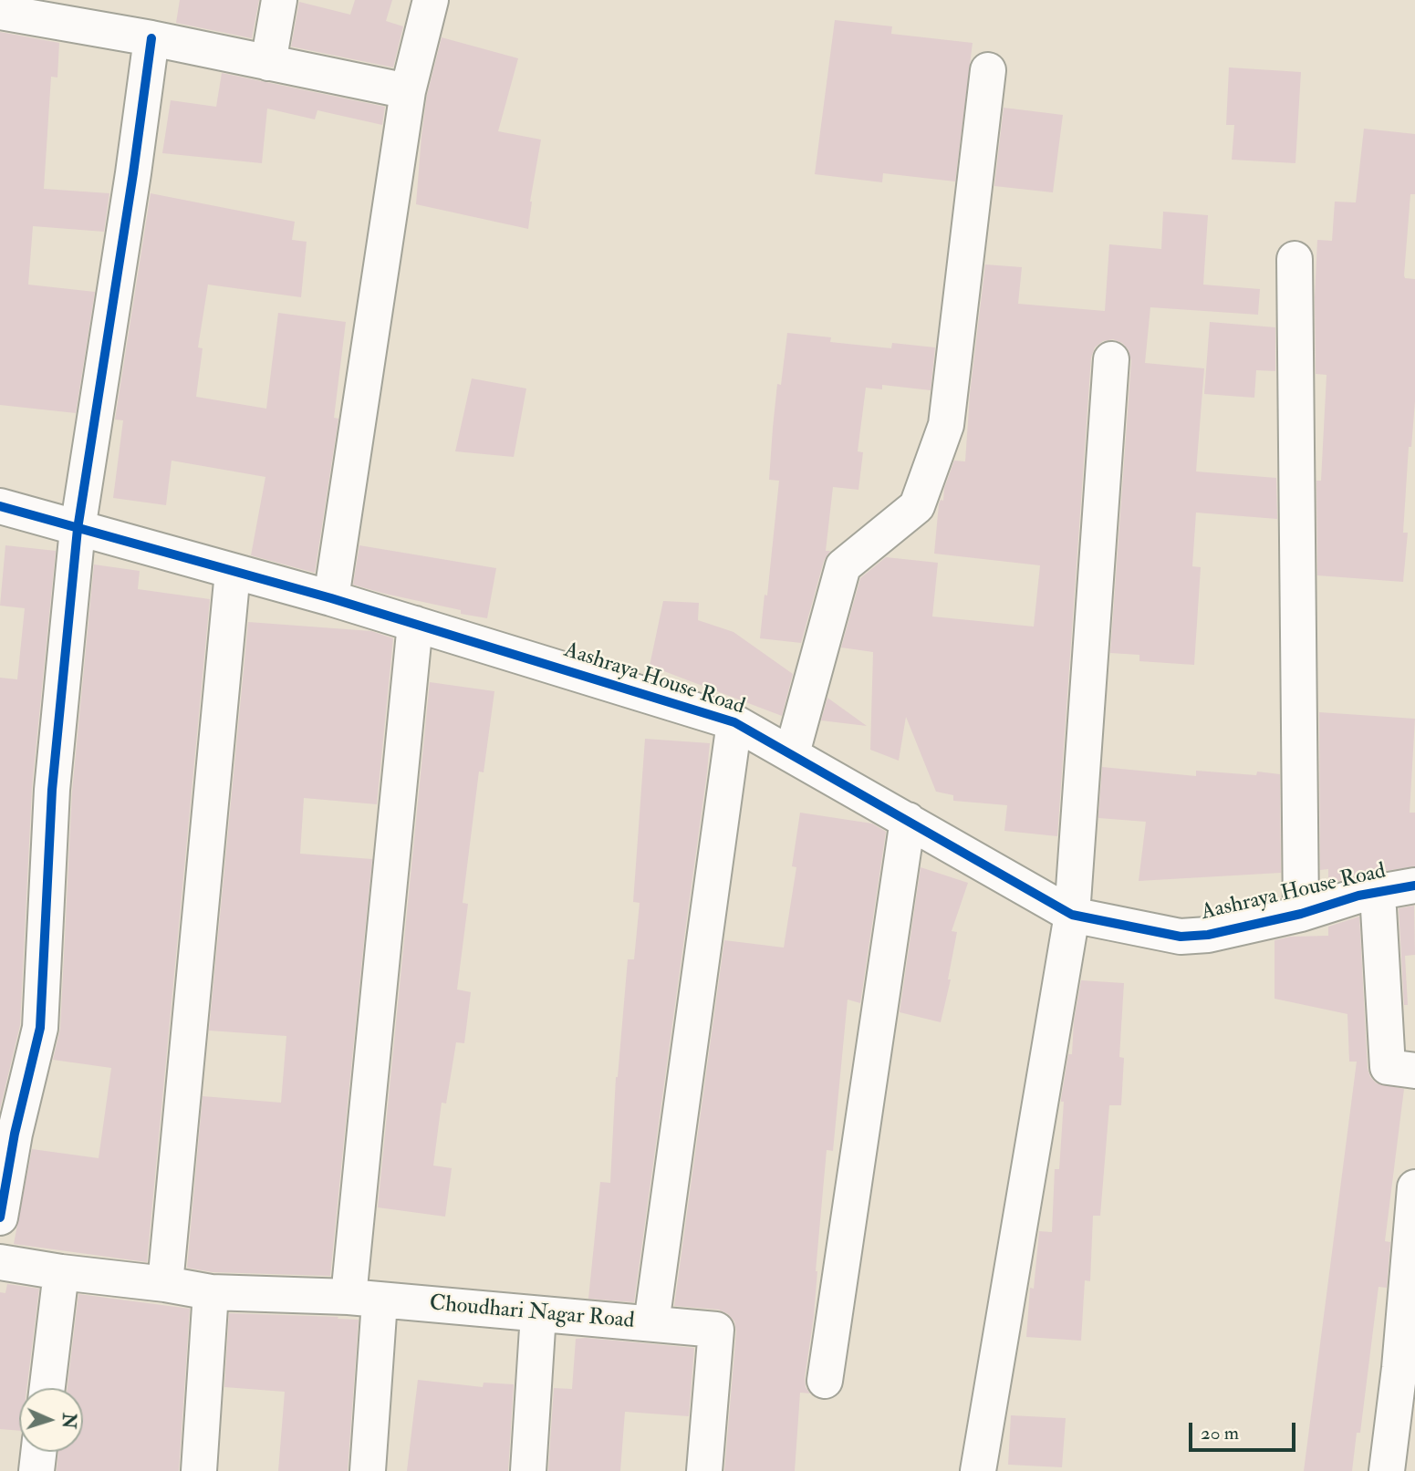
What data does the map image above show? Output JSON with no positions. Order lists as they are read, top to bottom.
{
  "streets": {
    "street": ["Aashraya House Road", "Choudhari Nagar Road"]
  },
  "crossings": [
    ["Aashraya House Road", "Choudhari Nagar Road"]
  ],
  "scale_bar": "20 m",
  "north": "right"
}
